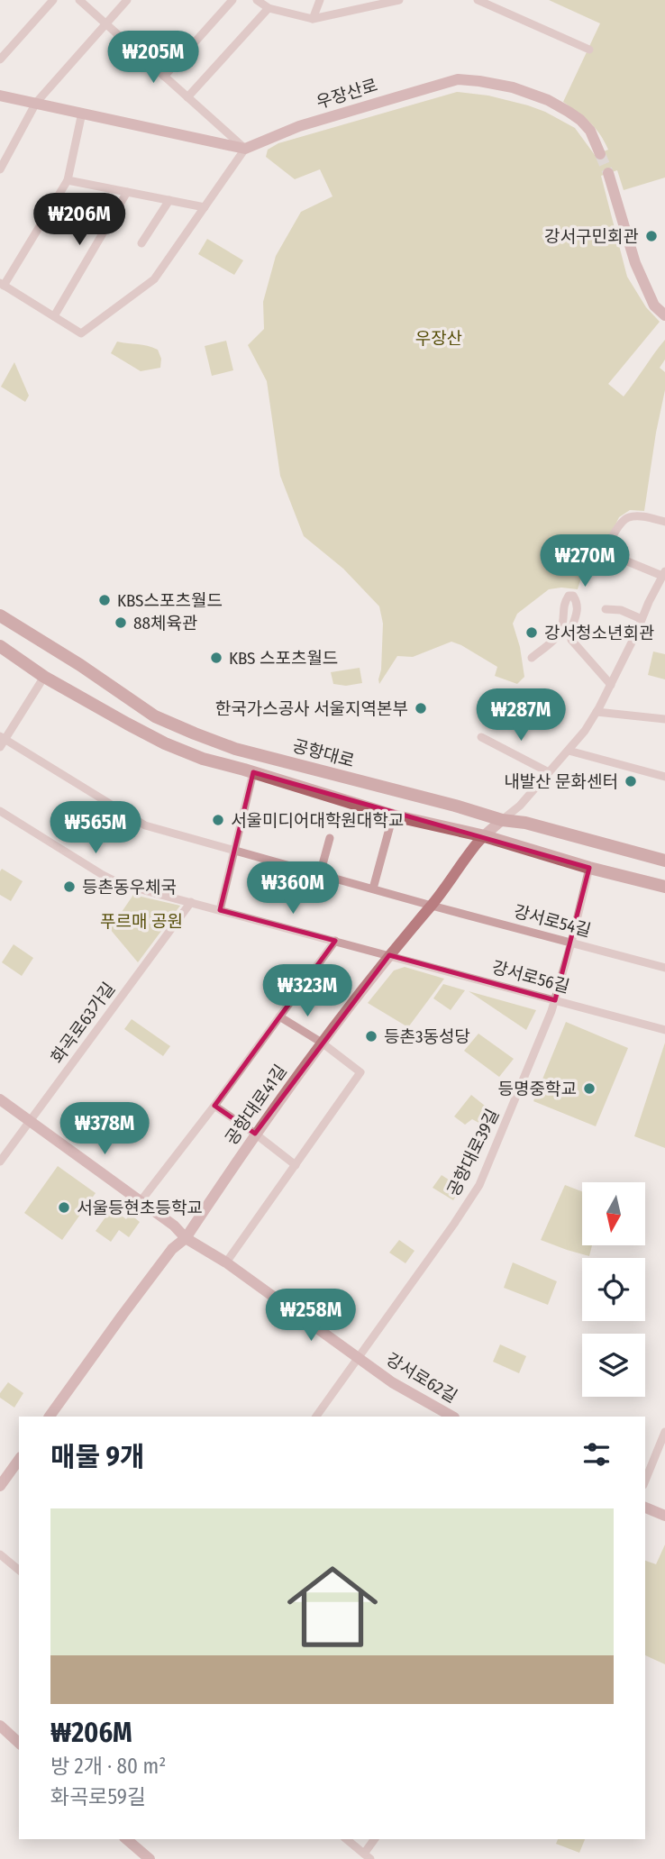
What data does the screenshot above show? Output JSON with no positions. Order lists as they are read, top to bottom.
{
  "streets": {
    "main road": ["공항대로"],
    "street": [
      "우장산로",
      "강서로54길",
      "강서로56길",
      "화곡로63가길",
      "공항대로41길",
      "공항대로39길",
      "강서로62길"
    ]
  },
  "crossings": [
    ["공항대로", "공항대로41길"],
    ["강서로54길", "공항대로41길"],
    ["강서로54길", "공항대로39길"],
    ["강서로56길", "화곡로63가길"],
    ["강서로56길", "공항대로41길"],
    ["강서로56길", "공항대로39길"],
    ["화곡로63가길", "강서로62길"],
    ["공항대로41길", "강서로62길"],
    ["공항대로39길", "강서로62길"]
  ],
  "parks": ["우장산", "푸르매 공원"],
  "places": [
    "강서구민회관",
    "KBS스포츠월드",
    "88체육관",
    "강서청소년회관",
    "KBS 스포츠월드",
    "한국가스공사 서울지역본부",
    "내발산 문화센터",
    "서울미디어대학원대학교",
    "등촌동우체국",
    "등촌3동성당",
    "등명중학교",
    "서울등현초등학교"
  ],
  "north": "bottom",
  "page": {
    "price": [
      "₩205M",
      "₩206M",
      "₩270M",
      "₩287M",
      "₩565M",
      "₩360M",
      "₩323M",
      "₩378M",
      "₩258M"
    ],
    "heading": "매물 9개",
    "list": [
      {
        "name": "₩206M",
        "note": "방 2개 · 80 m² · 화곡로59길"
      }
    ]
  }
}
